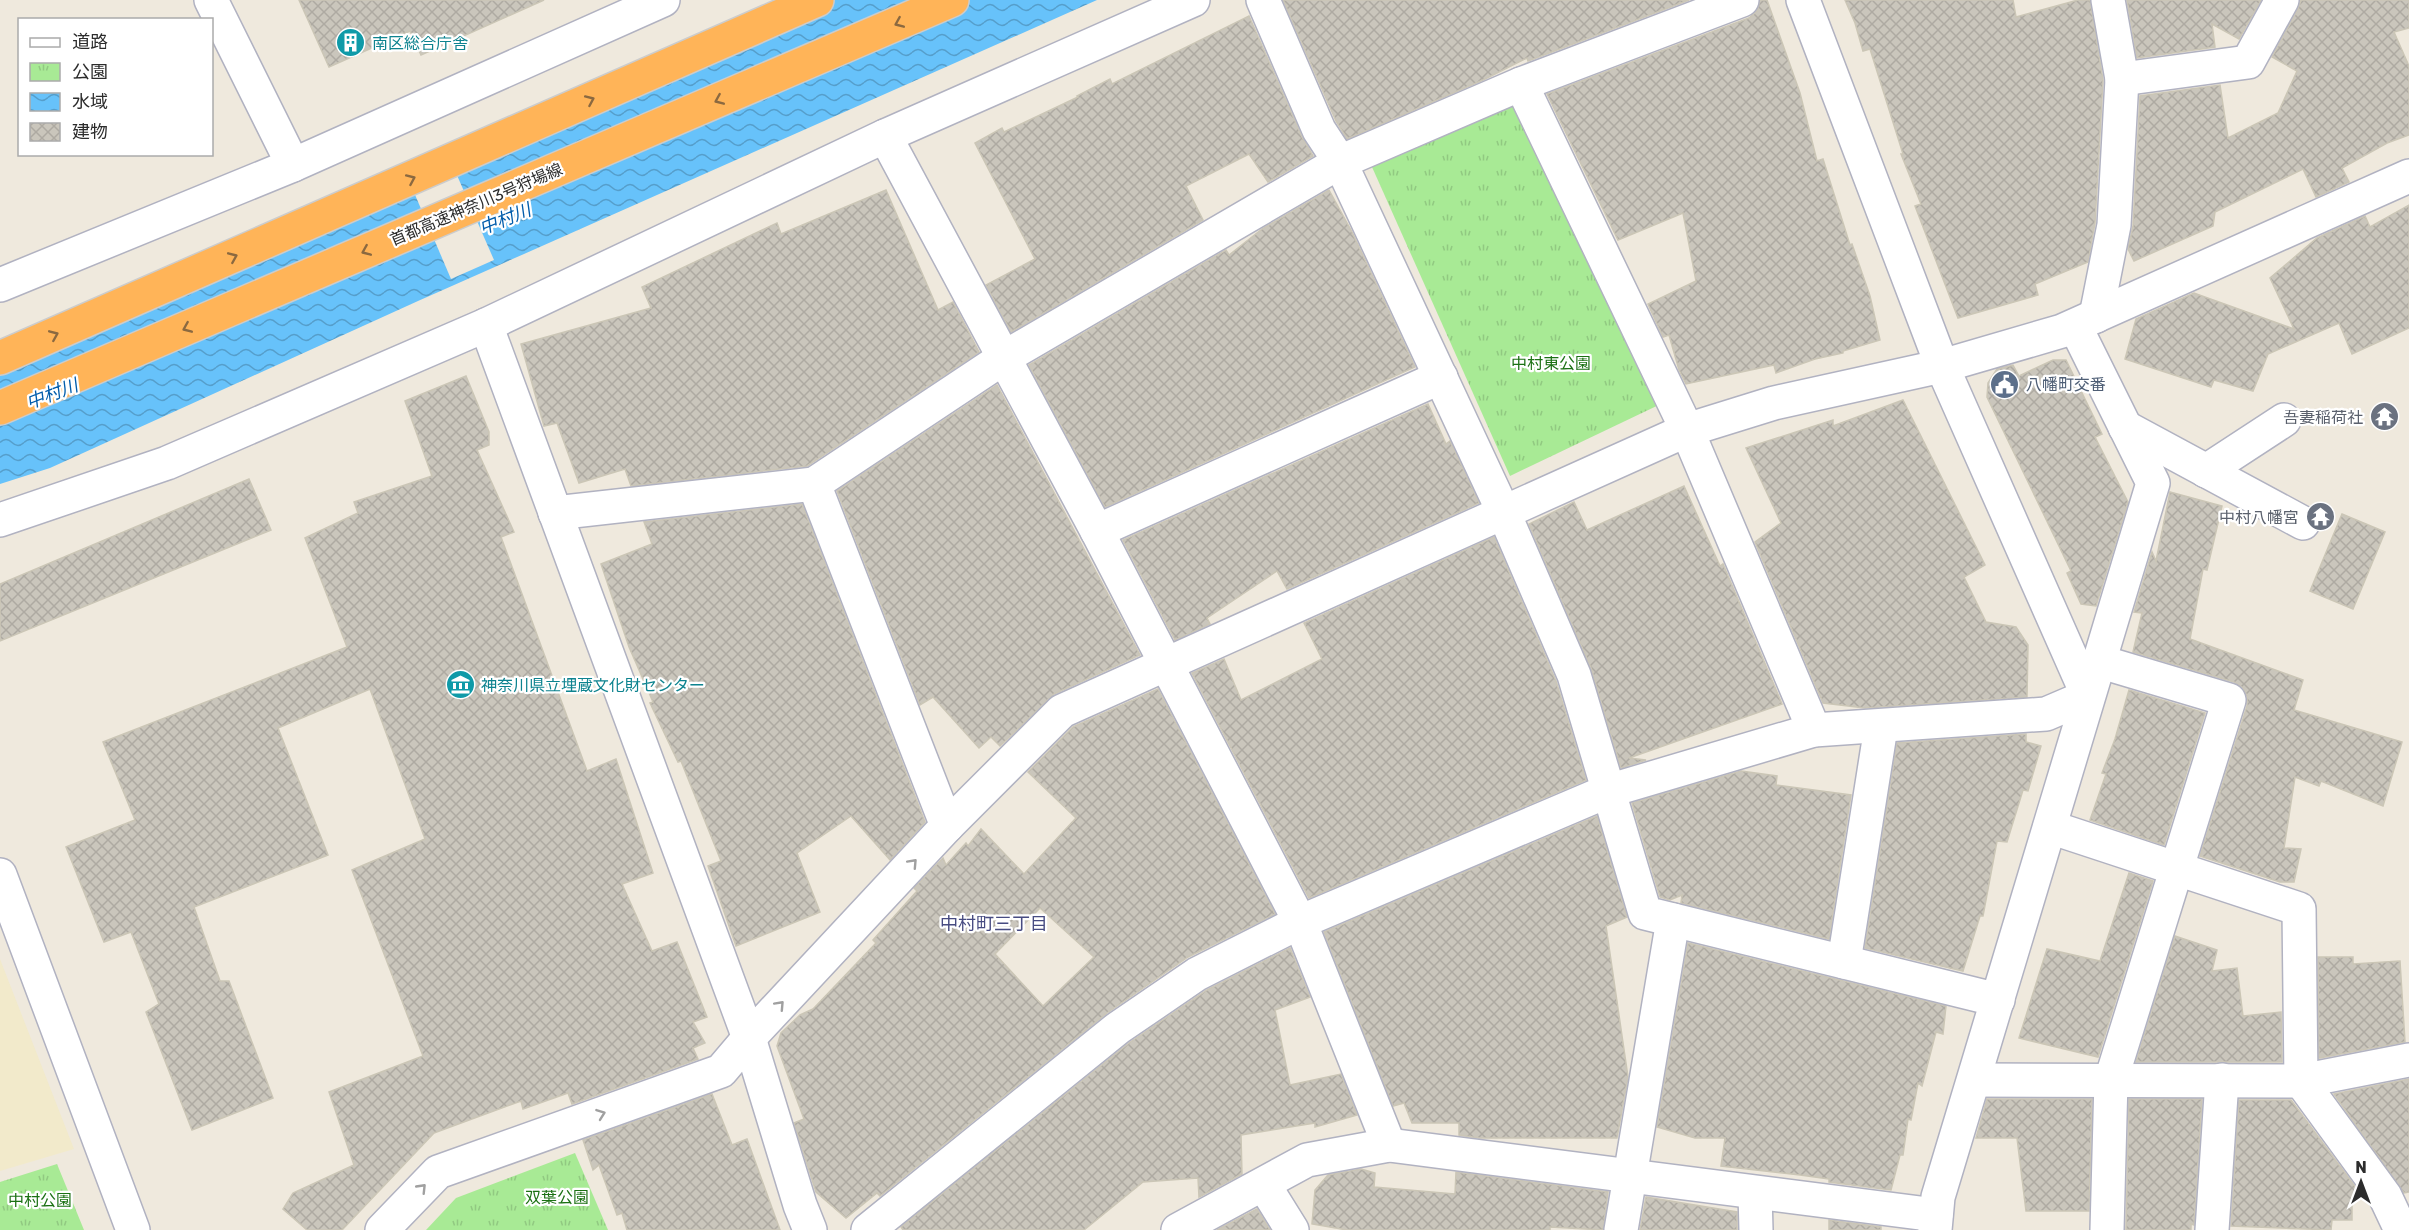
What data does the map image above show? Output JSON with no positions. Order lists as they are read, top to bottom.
{
  "streets": {
    "highway": ["首都高速神奈川3号狩場線"]
  },
  "districts": ["中村町三丁目"],
  "water": ["中村川"],
  "parks": ["中村東公園", "双葉公園", "中村公園"],
  "places": {
    "building": ["南区総合庁舎"],
    "public building": ["八幡町交番"],
    "temple": ["吾妻稲荷社", "中村八幡宮"],
    "museum": ["神奈川県立埋蔵文化財センター"]
  },
  "legend": [
    "道路",
    "公園",
    "水域",
    "建物"
  ],
  "north": "top"
}
